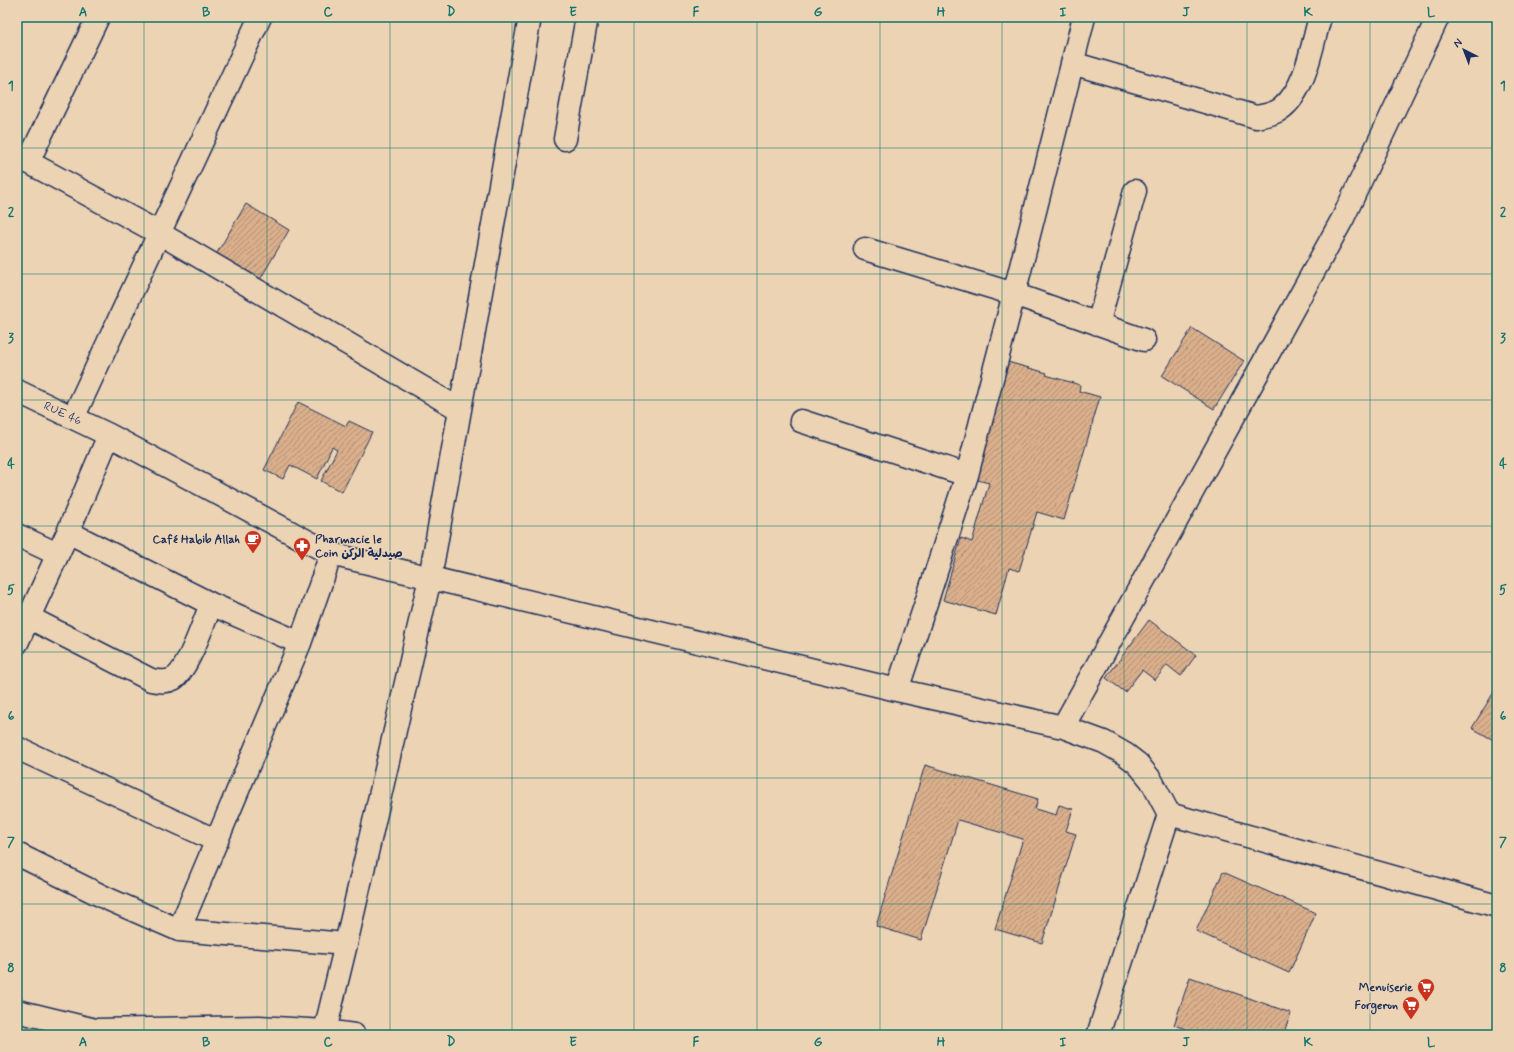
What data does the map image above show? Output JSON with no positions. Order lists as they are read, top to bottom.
{
  "streets": {
    "street": ["RUE 46"]
  },
  "places": {
    "cafe": ["Café Habib Allah"],
    "pharmacy": ["Pharmacie le Coin صيدلية الركن"],
    "supermarket": ["Menuiserie", "Forgeron"]
  },
  "north": "top left",
  "grid": {
    "columns": [
      "A",
      "B",
      "C",
      "D",
      "E",
      "F",
      "G",
      "H",
      "I",
      "J",
      "K",
      "L"
    ],
    "rows": [
      "1",
      "2",
      "3",
      "4",
      "5",
      "6",
      "7",
      "8"
    ]
  }
}
